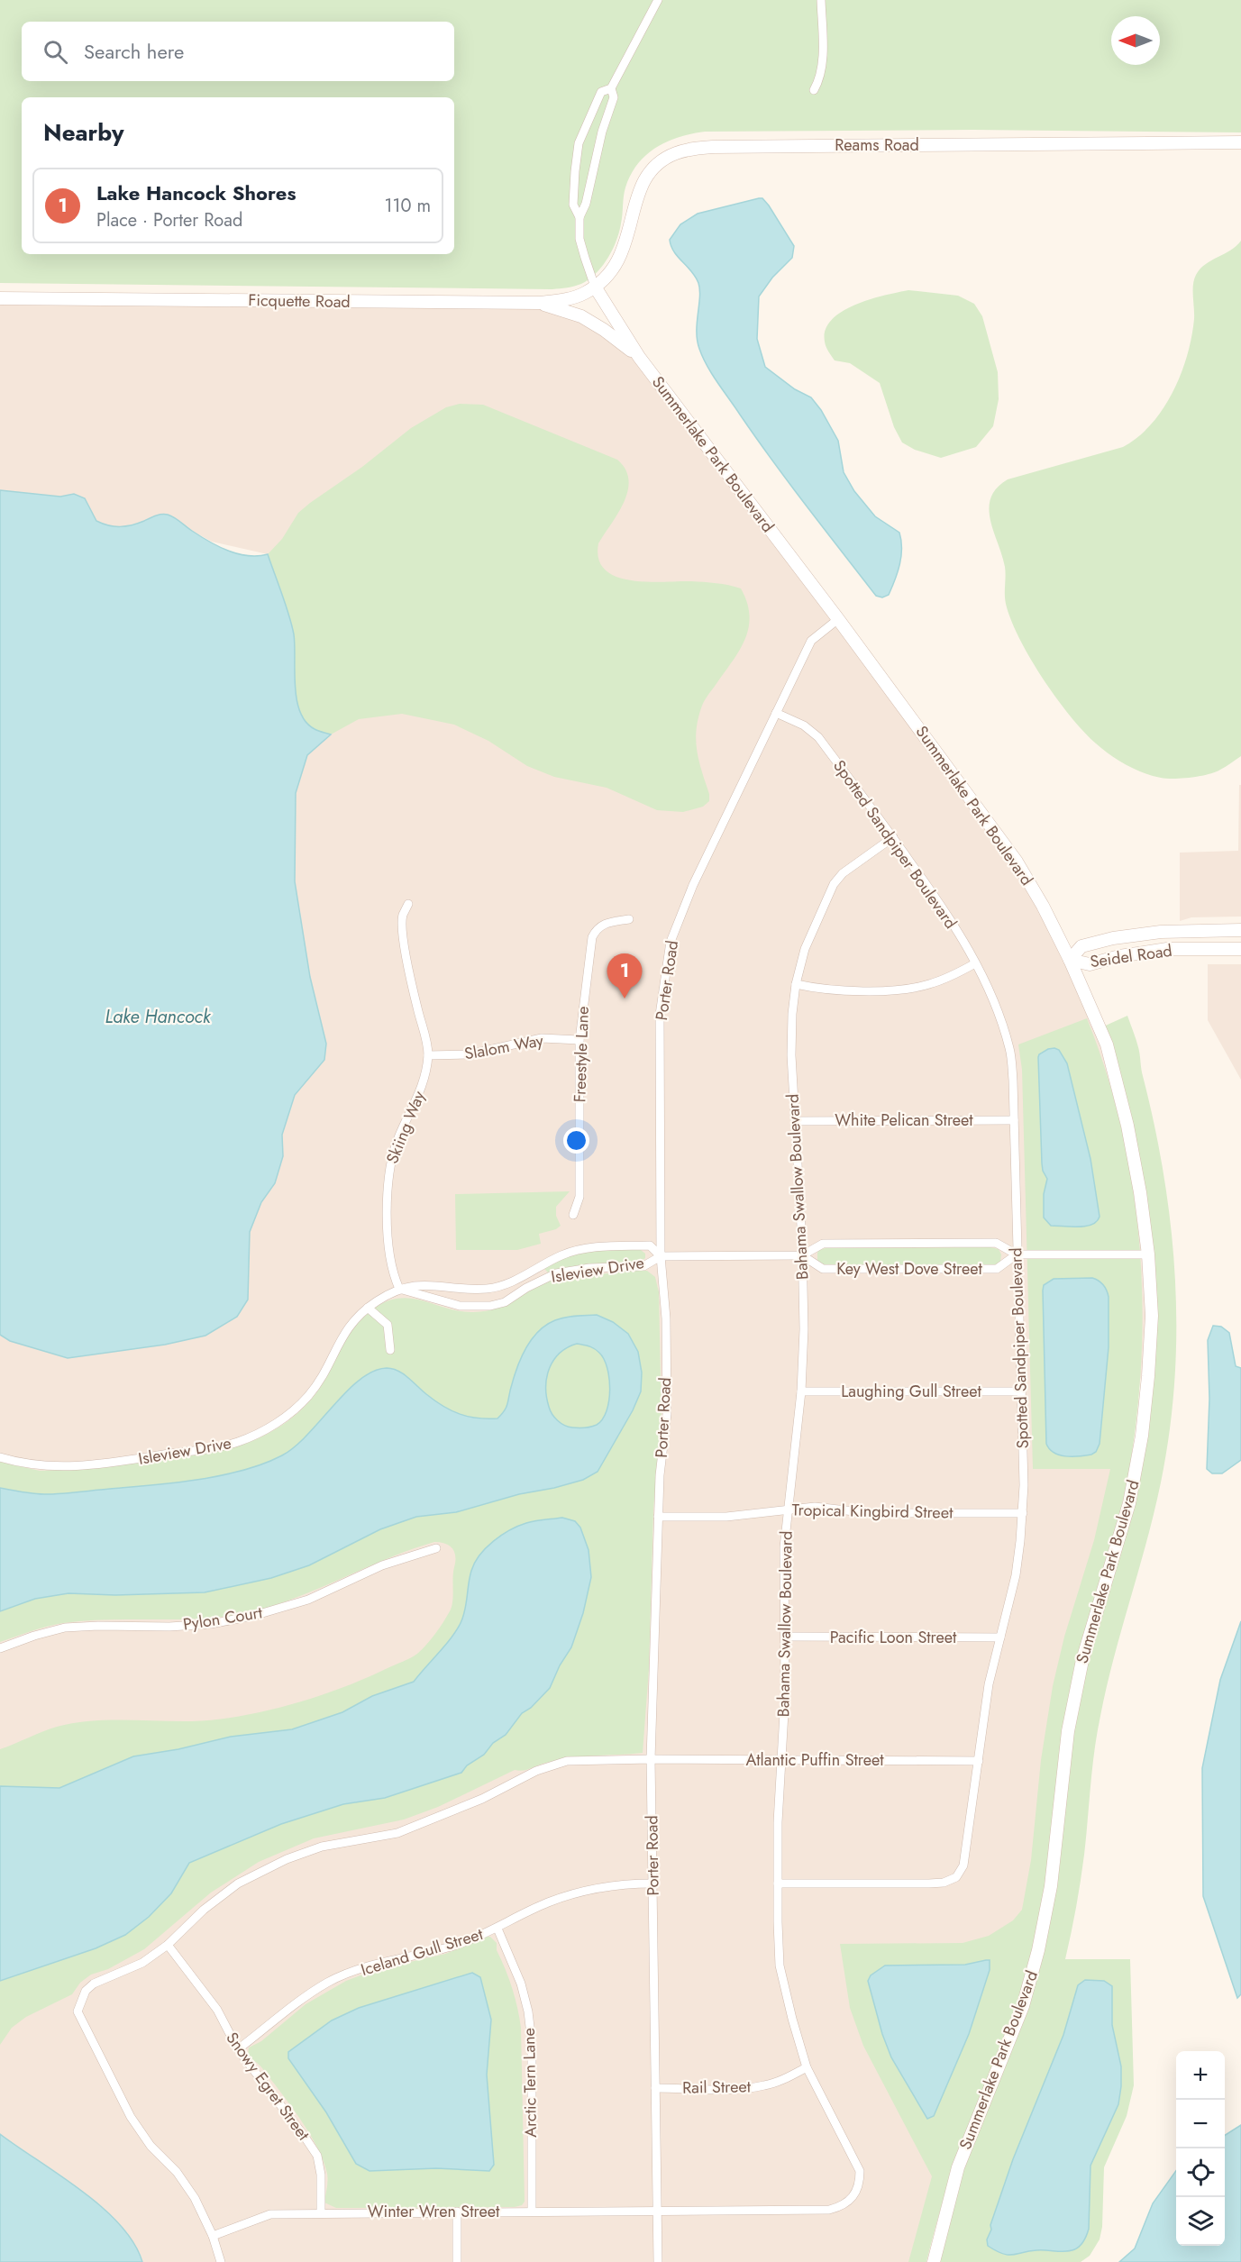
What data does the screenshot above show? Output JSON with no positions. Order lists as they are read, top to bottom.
{
  "streets": {
    "main road": [
      "Reams Road",
      "Ficquette Road",
      "Summerlake Park Boulevard",
      "Seidel Road"
    ],
    "street": [
      "Spotted Sandpiper Boulevard",
      "Porter Road",
      "Slalom Way",
      "Freestyle Lane",
      "White Pelican Street",
      "Skiing Way",
      "Bahama Swallow Boulevard",
      "Key West Dove Street",
      "Isleview Drive",
      "Laughing Gull Street",
      "Tropical Kingbird Street",
      "Pylon Court",
      "Pacific Loon Street",
      "Atlantic Puffin Street",
      "Iceland Gull Street",
      "Arctic Tern Lane",
      "Snowy Egret Street",
      "Rail Street",
      "Winter Wren Street"
    ]
  },
  "crossings": [
    ["Reams Road", "Ficquette Road"],
    ["Reams Road", "Summerlake Park Boulevard"],
    ["Ficquette Road", "Summerlake Park Boulevard"],
    ["Summerlake Park Boulevard", "Seidel Road"],
    ["Summerlake Park Boulevard", "Porter Road"],
    ["Summerlake Park Boulevard", "Key West Dove Street"],
    ["Spotted Sandpiper Boulevard", "Porter Road"],
    ["Spotted Sandpiper Boulevard", "White Pelican Street"],
    ["Spotted Sandpiper Boulevard", "Bahama Swallow Boulevard"],
    ["Spotted Sandpiper Boulevard", "Key West Dove Street"],
    ["Spotted Sandpiper Boulevard", "Laughing Gull Street"],
    ["Spotted Sandpiper Boulevard", "Tropical Kingbird Street"],
    ["Spotted Sandpiper Boulevard", "Pacific Loon Street"],
    ["Spotted Sandpiper Boulevard", "Atlantic Puffin Street"],
    ["Porter Road", "Bahama Swallow Boulevard"],
    ["Porter Road", "Key West Dove Street"],
    ["Porter Road", "Isleview Drive"],
    ["Porter Road", "Tropical Kingbird Street"],
    ["Porter Road", "Atlantic Puffin Street"],
    ["Porter Road", "Iceland Gull Street"],
    ["Porter Road", "Rail Street"],
    ["Porter Road", "Winter Wren Street"],
    ["Slalom Way", "Freestyle Lane"],
    ["Slalom Way", "Skiing Way"],
    ["White Pelican Street", "Bahama Swallow Boulevard"],
    ["Skiing Way", "Isleview Drive"],
    ["Bahama Swallow Boulevard", "Key West Dove Street"],
    ["Bahama Swallow Boulevard", "Laughing Gull Street"],
    ["Bahama Swallow Boulevard", "Tropical Kingbird Street"],
    ["Bahama Swallow Boulevard", "Pacific Loon Street"],
    ["Bahama Swallow Boulevard", "Atlantic Puffin Street"],
    ["Bahama Swallow Boulevard", "Rail Street"],
    ["Bahama Swallow Boulevard", "Winter Wren Street"],
    ["Key West Dove Street", "Isleview Drive"],
    ["Atlantic Puffin Street", "Snowy Egret Street"],
    ["Atlantic Puffin Street", "Winter Wren Street"],
    ["Iceland Gull Street", "Arctic Tern Lane"],
    ["Iceland Gull Street", "Snowy Egret Street"],
    ["Arctic Tern Lane", "Winter Wren Street"],
    ["Snowy Egret Street", "Winter Wren Street"]
  ],
  "water": ["Lake Hancock"],
  "north": "left",
  "page": {
    "search": "Search here",
    "heading": "Nearby",
    "list": [
      {
        "mark": "1",
        "name": "Lake Hancock Shores",
        "note": "Place · Porter Road",
        "value": "110 m"
      }
    ],
    "pins": "1",
    "map_buttons": ["+", "−"]
  }
}
